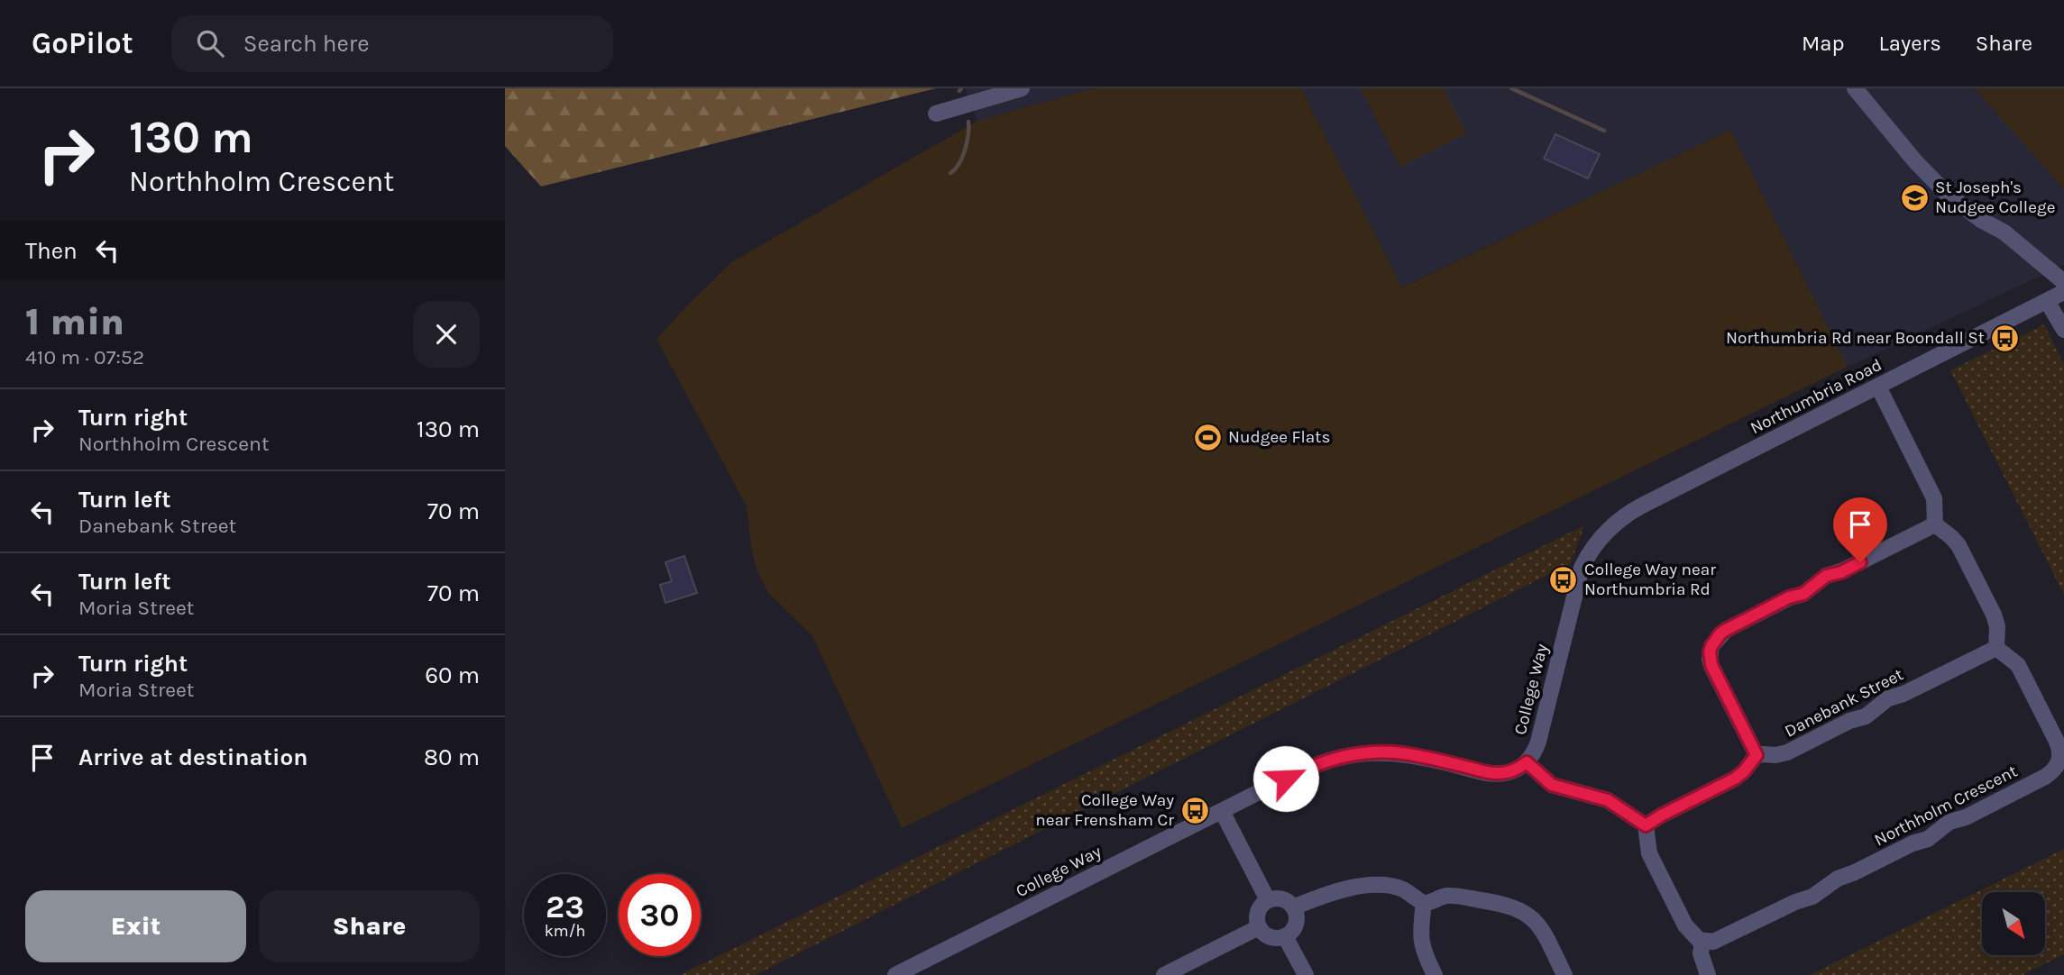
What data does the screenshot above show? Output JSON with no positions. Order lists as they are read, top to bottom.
{
  "streets": {
    "street": [
      "Northumbria Road",
      "College Way",
      "Danebank Street",
      "Northholm Crescent"
    ]
  },
  "crossings": [
    ["Northumbria Road", "College Way"],
    ["Danebank Street", "Northholm Crescent"]
  ],
  "places": {
    "school or university": ["St Joseph's Nudgee College"],
    "bus stop": ["Northumbria Rd near Boondall St", "College Way near Northumbria Rd", "College Way near Frensham Cr"],
    "sports": ["Nudgee Flats"]
  },
  "north": "bottom right",
  "page": {
    "header": "GoPilot",
    "search": "Search here",
    "nav": ["Map", "Layers", "Share"],
    "turn": ["130 m", "Northholm Crescent"],
    "then": "Then",
    "heading": ["1 min", "410 m · 07:52"],
    "list": [
      {
        "name": "Turn right",
        "note": "Northholm Crescent",
        "value": "130 m"
      },
      {
        "name": "Turn left",
        "note": "Danebank Street",
        "value": "70 m"
      },
      {
        "name": "Turn left",
        "note": "Moria Street",
        "value": "70 m"
      },
      {
        "name": "Turn right",
        "note": "Moria Street",
        "value": "60 m"
      },
      {
        "name": "Arrive at destination",
        "value": "80 m"
      }
    ],
    "speed": "23 km/h",
    "limit": "30",
    "buttons": ["Exit", "Share"]
  }
}
